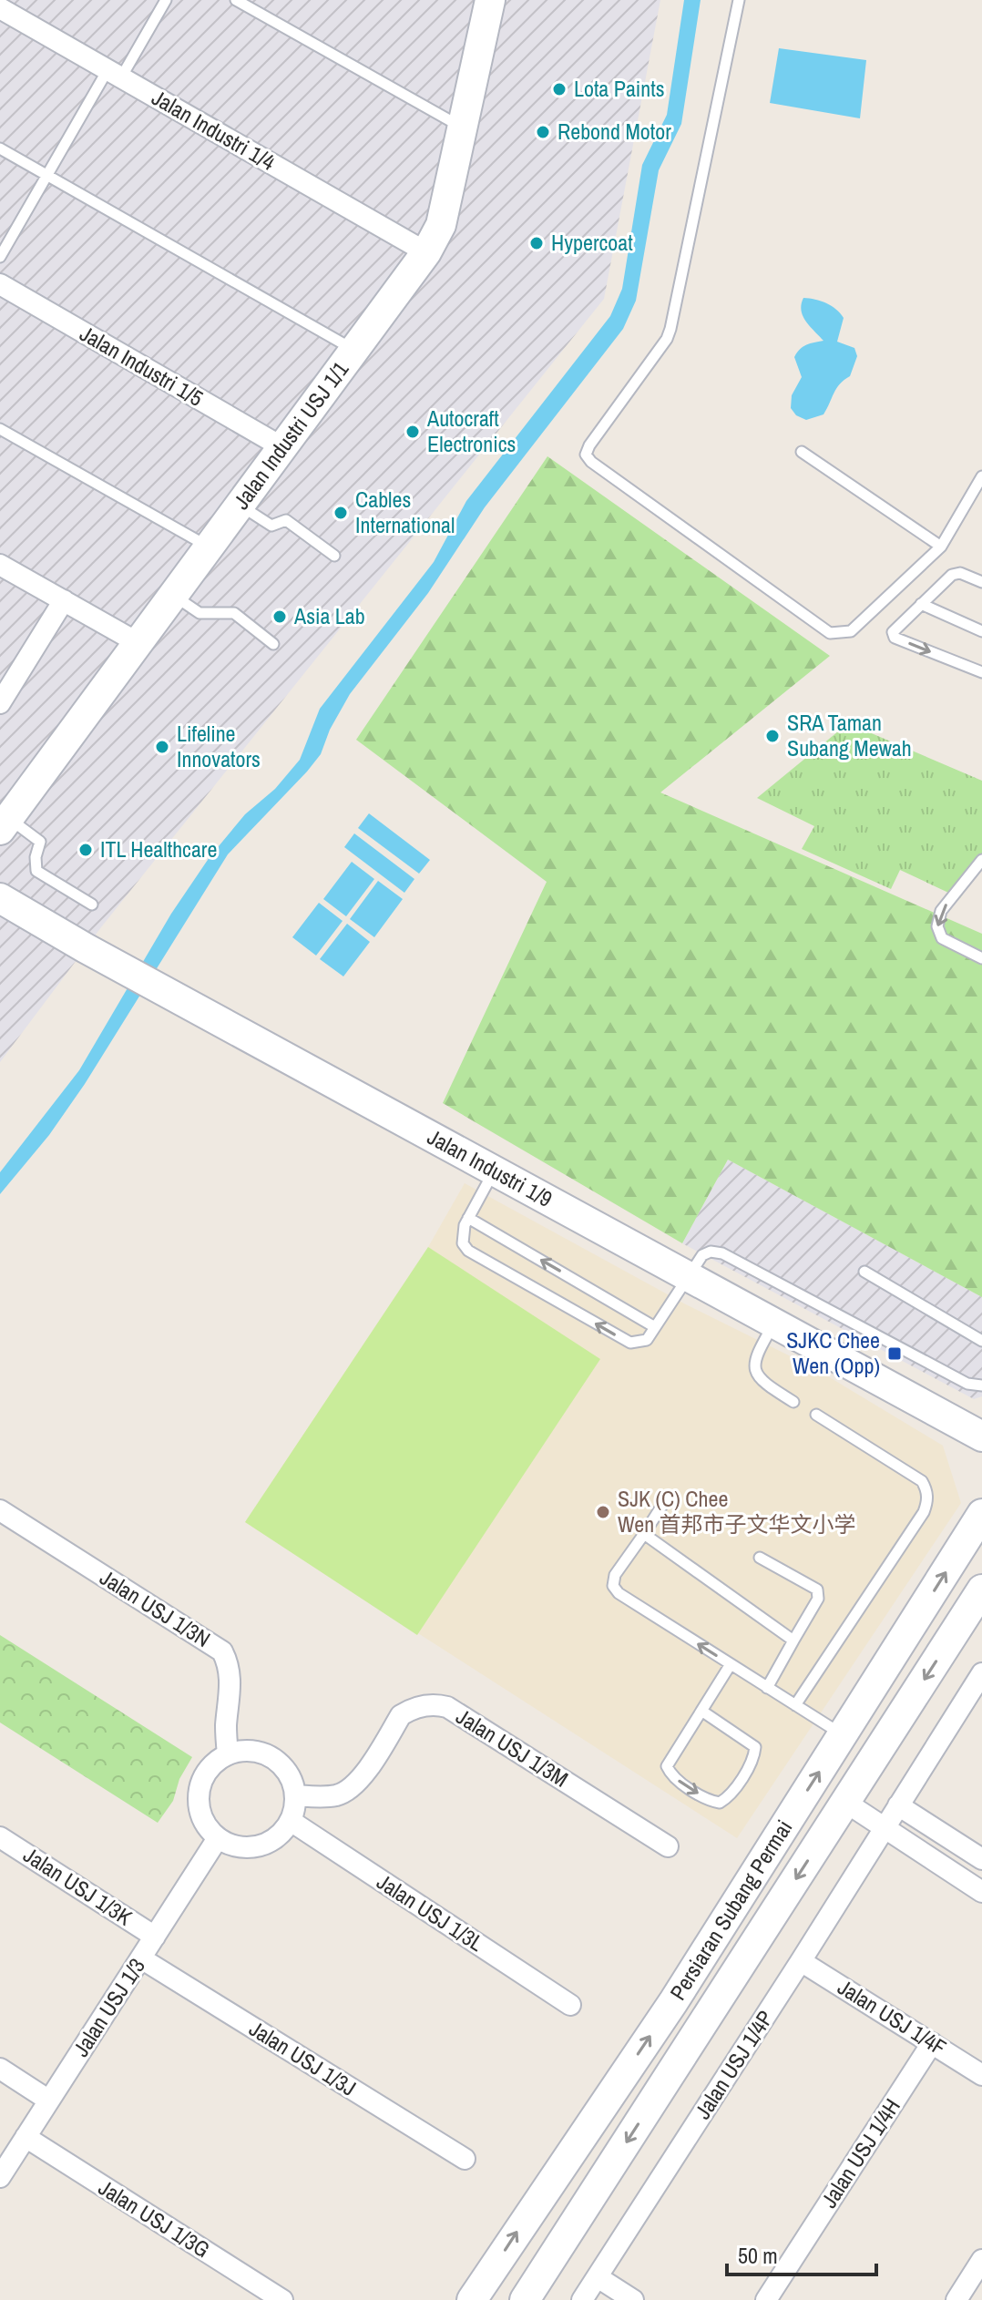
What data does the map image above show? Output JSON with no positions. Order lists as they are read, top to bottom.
{
  "streets": {
    "street": [
      "Jalan Industri 1/4",
      "Jalan Industri 1/5",
      "Jalan Industri USJ 1/1",
      "Jalan Industri 1/9",
      "Jalan USJ 1/3N",
      "Jalan USJ 1/3M",
      "Jalan USJ 1/3K",
      "Persiaran Subang Permai",
      "Jalan USJ 1/3L",
      "Jalan USJ 1/3",
      "Jalan USJ 1/4F",
      "Jalan USJ 1/3J",
      "Jalan USJ 1/4P",
      "Jalan USJ 1/4H",
      "Jalan USJ 1/3G"
    ]
  },
  "crossings": [
    ["Jalan Industri 1/4", "Jalan Industri USJ 1/1"],
    ["Jalan Industri 1/5", "Jalan Industri USJ 1/1"],
    ["Jalan USJ 1/3N", "Jalan USJ 1/3M"],
    ["Jalan USJ 1/3N", "Jalan USJ 1/3L"],
    ["Jalan USJ 1/3N", "Jalan USJ 1/3"],
    ["Jalan USJ 1/3M", "Jalan USJ 1/3L"],
    ["Jalan USJ 1/3M", "Jalan USJ 1/3"],
    ["Jalan USJ 1/3K", "Jalan USJ 1/3"],
    ["Jalan USJ 1/3L", "Jalan USJ 1/3"],
    ["Jalan USJ 1/3", "Jalan USJ 1/3J"],
    ["Jalan USJ 1/3", "Jalan USJ 1/3G"],
    ["Jalan USJ 1/4F", "Jalan USJ 1/4P"],
    ["Jalan USJ 1/4F", "Jalan USJ 1/4H"]
  ],
  "places": {
    "other": [
      "Lota Paints",
      "Rebond Motor",
      "Hypercoat",
      "Autocraft Electronics",
      "Cables International",
      "Asia Lab",
      "SRA Taman Subang Mewah",
      "Lifeline Innovators",
      "ITL Healthcare",
      "SJK (C) Chee Wen 首邦市子文华文小学"
    ],
    "transit": ["SJKC Chee Wen (Opp)"]
  },
  "scale_bar": "50 m"
}
